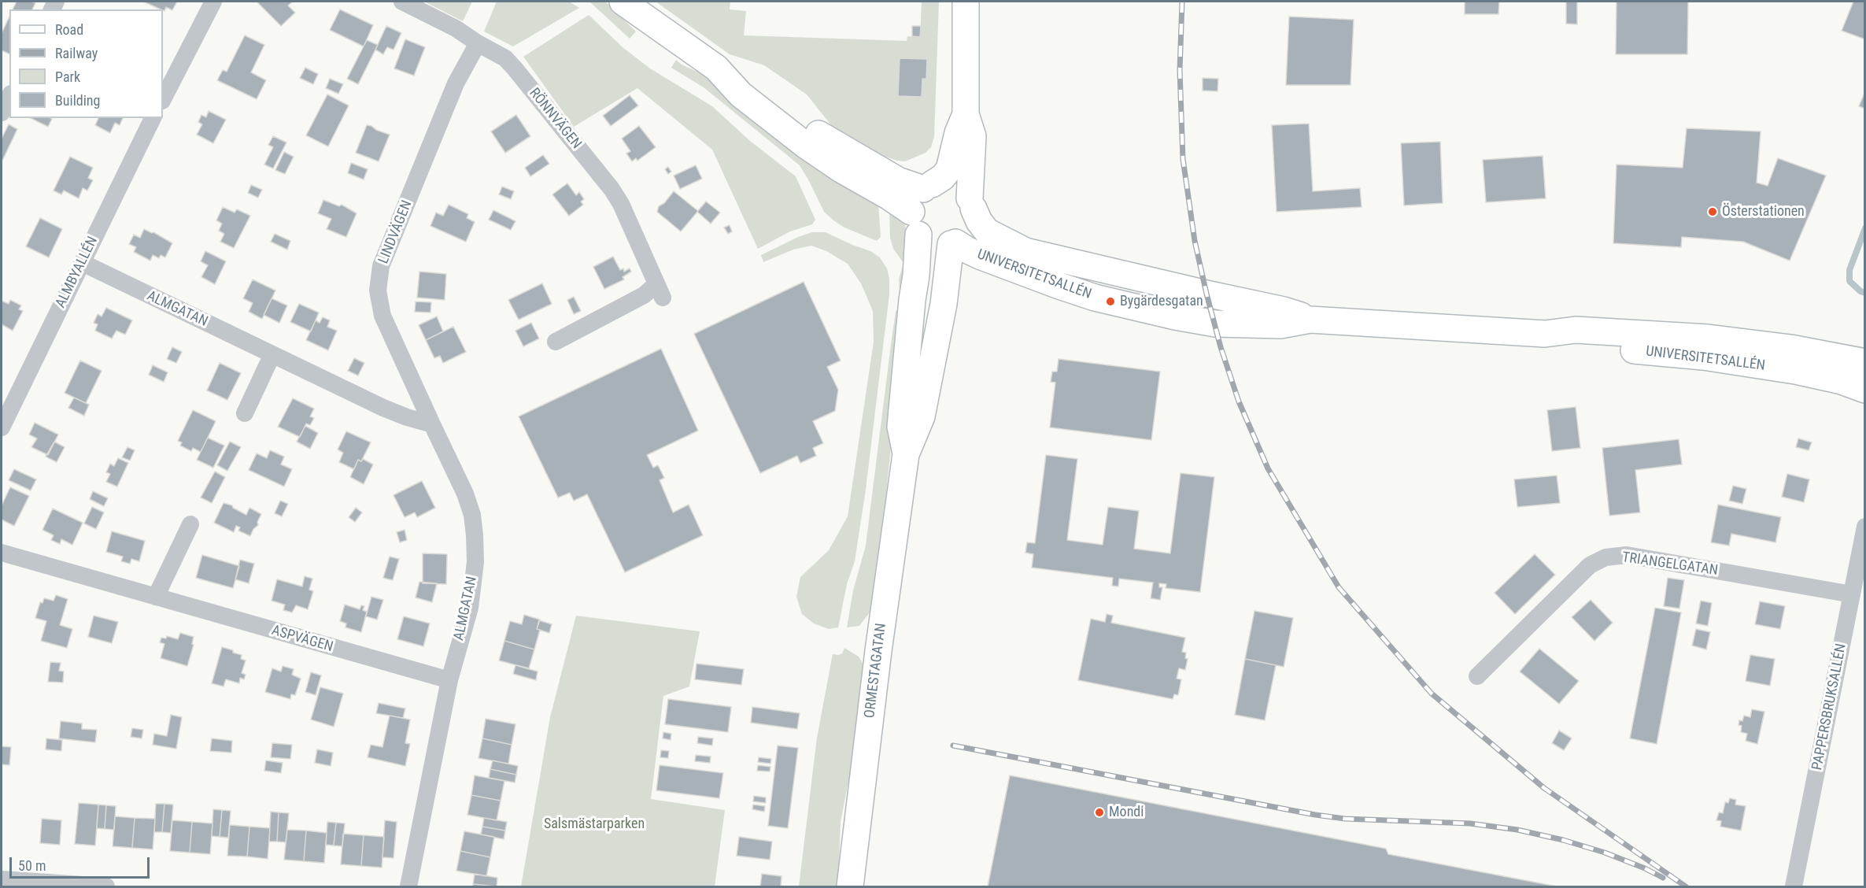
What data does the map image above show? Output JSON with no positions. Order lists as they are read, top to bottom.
{
  "streets": {
    "street": [
      "RÖNNVÄGEN",
      "LINDVÄGEN",
      "ALMBYALLÉN",
      "UNIVERSITETSALLÉN",
      "ALMGATAN",
      "TRIANGELGATAN",
      "ASPVÄGEN",
      "ORMESTAGATAN",
      "PAPPERSBRUKSALLÉN"
    ]
  },
  "crossings": [
    ["RÖNNVÄGEN", "LINDVÄGEN"],
    ["LINDVÄGEN", "ALMGATAN"],
    ["ALMBYALLÉN", "ALMGATAN"],
    ["UNIVERSITETSALLÉN", "ORMESTAGATAN"],
    ["ALMGATAN", "ASPVÄGEN"],
    ["TRIANGELGATAN", "PAPPERSBRUKSALLÉN"]
  ],
  "parks": ["Salsmästarparken"],
  "places": ["Österstationen", "Bygärdesgatan", "Mondi"],
  "legend": [
    "Road",
    "Railway",
    "Park",
    "Building"
  ],
  "scale_bar": "50 m"
}
